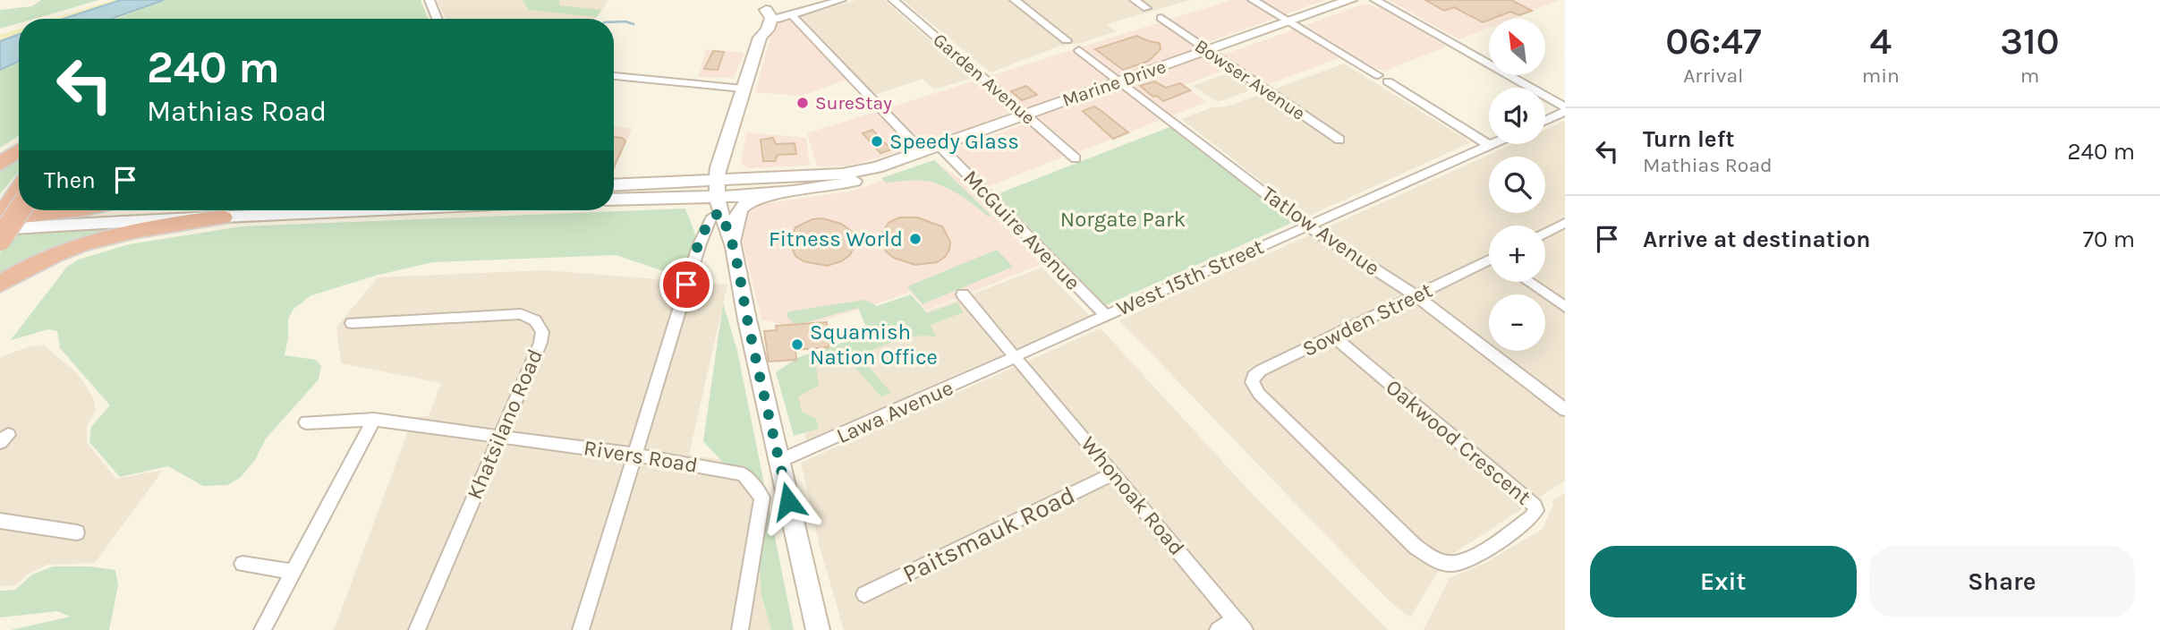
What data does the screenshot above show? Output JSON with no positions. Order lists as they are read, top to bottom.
{
  "streets": {
    "main road": ["Marine Drive"],
    "street": [
      "Garden Avenue",
      "Bowser Avenue",
      "McGuire Avenue",
      "Tatlow Avenue",
      "West 15th Street",
      "Sowden Street",
      "Lawa Avenue",
      "Khatsilano Road",
      "Oakwood Crescent",
      "Rivers Road",
      "Whonoak Road",
      "Paitsmauk Road"
    ]
  },
  "crossings": [
    ["Garden Avenue", "Marine Drive"],
    ["Bowser Avenue", "Marine Drive"],
    ["Marine Drive", "McGuire Avenue"],
    ["Marine Drive", "Tatlow Avenue"],
    ["McGuire Avenue", "West 15th Street"],
    ["McGuire Avenue", "Lawa Avenue"],
    ["Tatlow Avenue", "West 15th Street"],
    ["Tatlow Avenue", "Sowden Street"],
    ["West 15th Street", "Lawa Avenue"],
    ["Sowden Street", "Oakwood Crescent"],
    ["Lawa Avenue", "Whonoak Road"],
    ["Khatsilano Road", "Rivers Road"],
    ["Whonoak Road", "Paitsmauk Road"]
  ],
  "parks": ["Norgate Park"],
  "places": [
    "SureStay",
    "Speedy Glass",
    "Fitness World",
    "Squamish Nation Office"
  ],
  "north": "top left",
  "page": {
    "eta": [
      "06:47",
      "Arrival",
      "4",
      "min",
      "310",
      "m"
    ],
    "map_buttons": ["+", "−"],
    "turn": ["240 m", "Mathias Road"],
    "list": [
      {
        "name": "Turn left",
        "note": "Mathias Road",
        "value": "240 m"
      },
      {
        "name": "Arrive at destination",
        "value": "70 m"
      }
    ],
    "then": "Then",
    "buttons": ["Exit", "Share"]
  }
}
